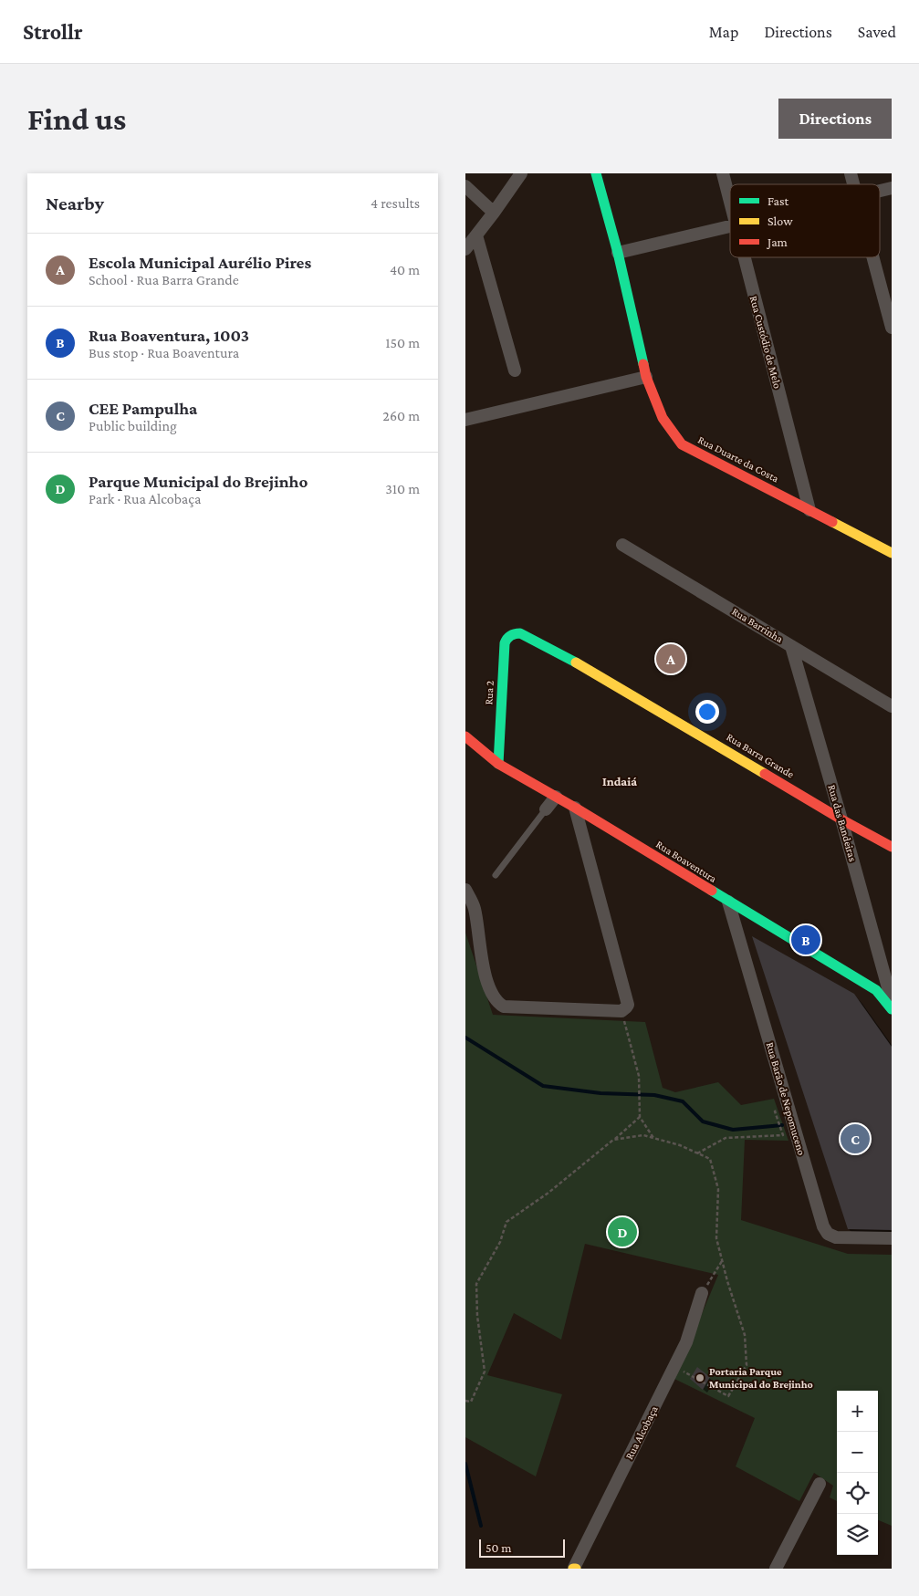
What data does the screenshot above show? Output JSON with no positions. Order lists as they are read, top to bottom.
{
  "streets": {
    "street": [
      "Rua Custódio de Melo",
      "Rua Duarte da Costa",
      "Rua Barrinha",
      "Rua 2",
      "Rua Barra Grande",
      "Rua das Bandeiras",
      "Rua Boaventura",
      "Rua Barão de Nepomuceno",
      "Rua Alcobaça"
    ]
  },
  "crossings": [
    ["Rua Custódio de Melo", "Rua Duarte da Costa"],
    ["Rua Barrinha", "Rua das Bandeiras"],
    ["Rua 2", "Rua Barra Grande"],
    ["Rua 2", "Rua Boaventura"],
    ["Rua Barra Grande", "Rua das Bandeiras"],
    ["Rua Boaventura", "Rua Barão de Nepomuceno"]
  ],
  "districts": ["Indaiá"],
  "places": ["Portaria Parque Municipal do Brejinho"],
  "legend": ["Fast", "Slow", "Jam"],
  "scale_bar": "50 m",
  "page": {
    "header": "Strollr",
    "nav": ["Map", "Directions", "Saved"],
    "buttons": "Directions",
    "title": "Find us",
    "heading": ["Nearby", "4 results"],
    "list": [
      {
        "mark": "A",
        "name": "Escola Municipal Aurélio Pires",
        "note": "School · Rua Barra Grande",
        "value": "40 m"
      },
      {
        "mark": "B",
        "name": "Rua Boaventura, 1003",
        "note": "Bus stop · Rua Boaventura",
        "value": "150 m"
      },
      {
        "mark": "C",
        "name": "CEE Pampulha",
        "note": "Public building",
        "value": "260 m"
      },
      {
        "mark": "D",
        "name": "Parque Municipal do Brejinho",
        "note": "Park · Rua Alcobaça",
        "value": "310 m"
      }
    ],
    "pins": [
      "A",
      "B",
      "C",
      "D"
    ],
    "map_buttons": ["+", "−"],
    "scale": "50 m"
  }
}
